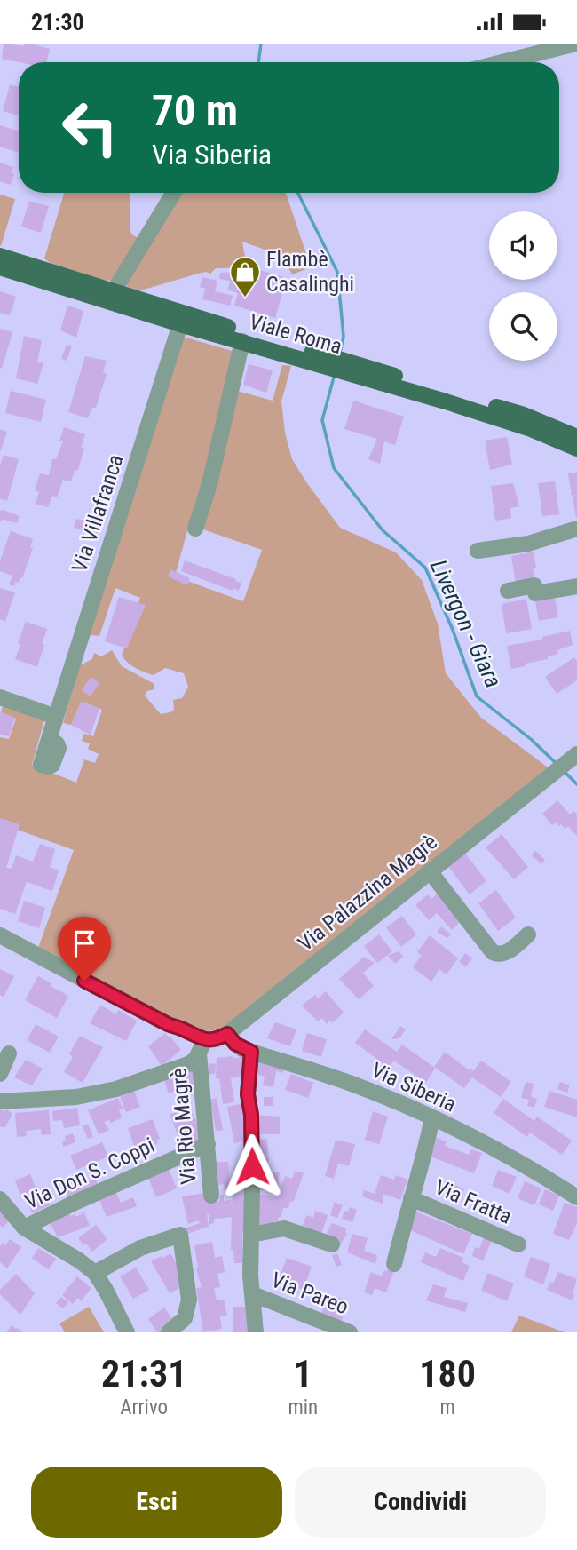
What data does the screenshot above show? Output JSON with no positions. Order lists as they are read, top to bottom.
{
  "streets": {
    "main road": ["Viale Roma"],
    "street": [
      "Via Villafranca",
      "Via Palazzina Magrè",
      "Via Siberia",
      "Via Rio Magrè",
      "Via Don S. Coppi",
      "Via Fratta",
      "Via Pareo"
    ]
  },
  "crossings": [
    ["Viale Roma", "Via Villafranca"],
    ["Via Palazzina Magrè", "Via Siberia"],
    ["Via Palazzina Magrè", "Via Rio Magrè"],
    ["Via Siberia", "Via Fratta"],
    ["Via Siberia", "Via Pareo"],
    ["Via Rio Magrè", "Via Don S. Coppi"]
  ],
  "water": ["Livergon - Giara"],
  "places": {
    "shop": ["Flambè Casalinghi"]
  },
  "page": {
    "status": "21:30",
    "turn": ["70 m", "Via Siberia"],
    "eta": [
      "21:31",
      "Arrivo",
      "1",
      "min",
      "180",
      "m"
    ],
    "buttons": ["Esci", "Condividi"]
  }
}
